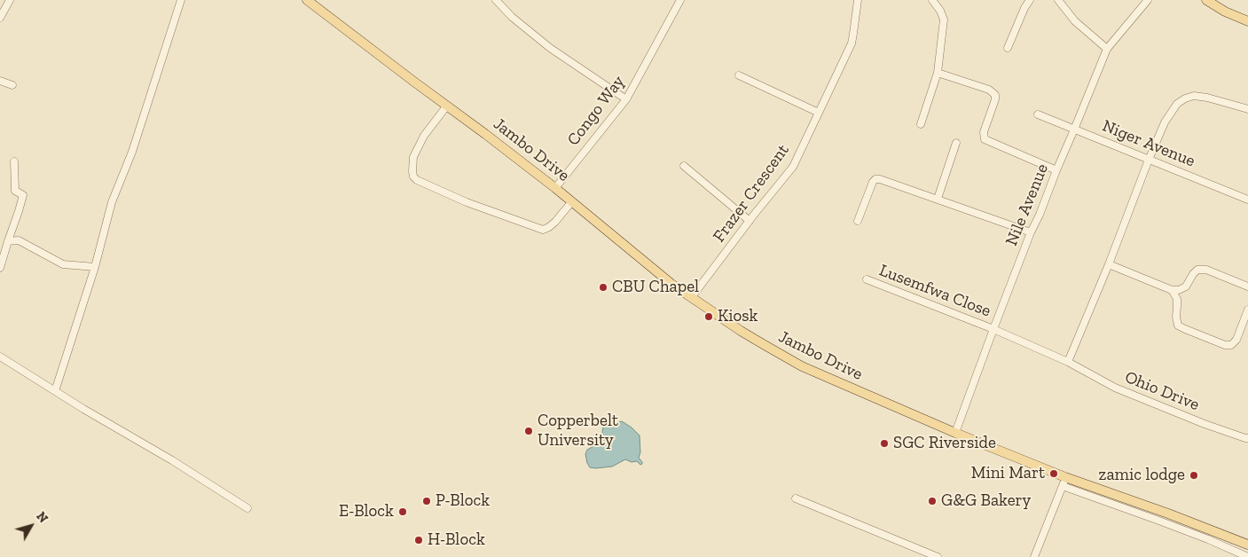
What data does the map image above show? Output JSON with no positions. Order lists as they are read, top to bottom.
{
  "streets": {
    "main road": ["Jambo Drive"],
    "street": [
      "Congo Way",
      "Niger Avenue",
      "Frazer Crescent",
      "Nile Avenue",
      "Lusemfwa Close",
      "Ohio Drive"
    ]
  },
  "crossings": [
    ["Congo Way", "Jambo Drive"],
    ["Niger Avenue", "Nile Avenue"],
    ["Jambo Drive", "Frazer Crescent"],
    ["Jambo Drive", "Nile Avenue"],
    ["Nile Avenue", "Lusemfwa Close"],
    ["Lusemfwa Close", "Ohio Drive"]
  ],
  "places": [
    "CBU Chapel",
    "Kiosk",
    "Copperbelt University",
    "SGC Riverside",
    "Mini Mart",
    "zamic lodge",
    "P-Block",
    "G&G Bakery",
    "E-Block",
    "H-Block"
  ],
  "north": "top right"
}
